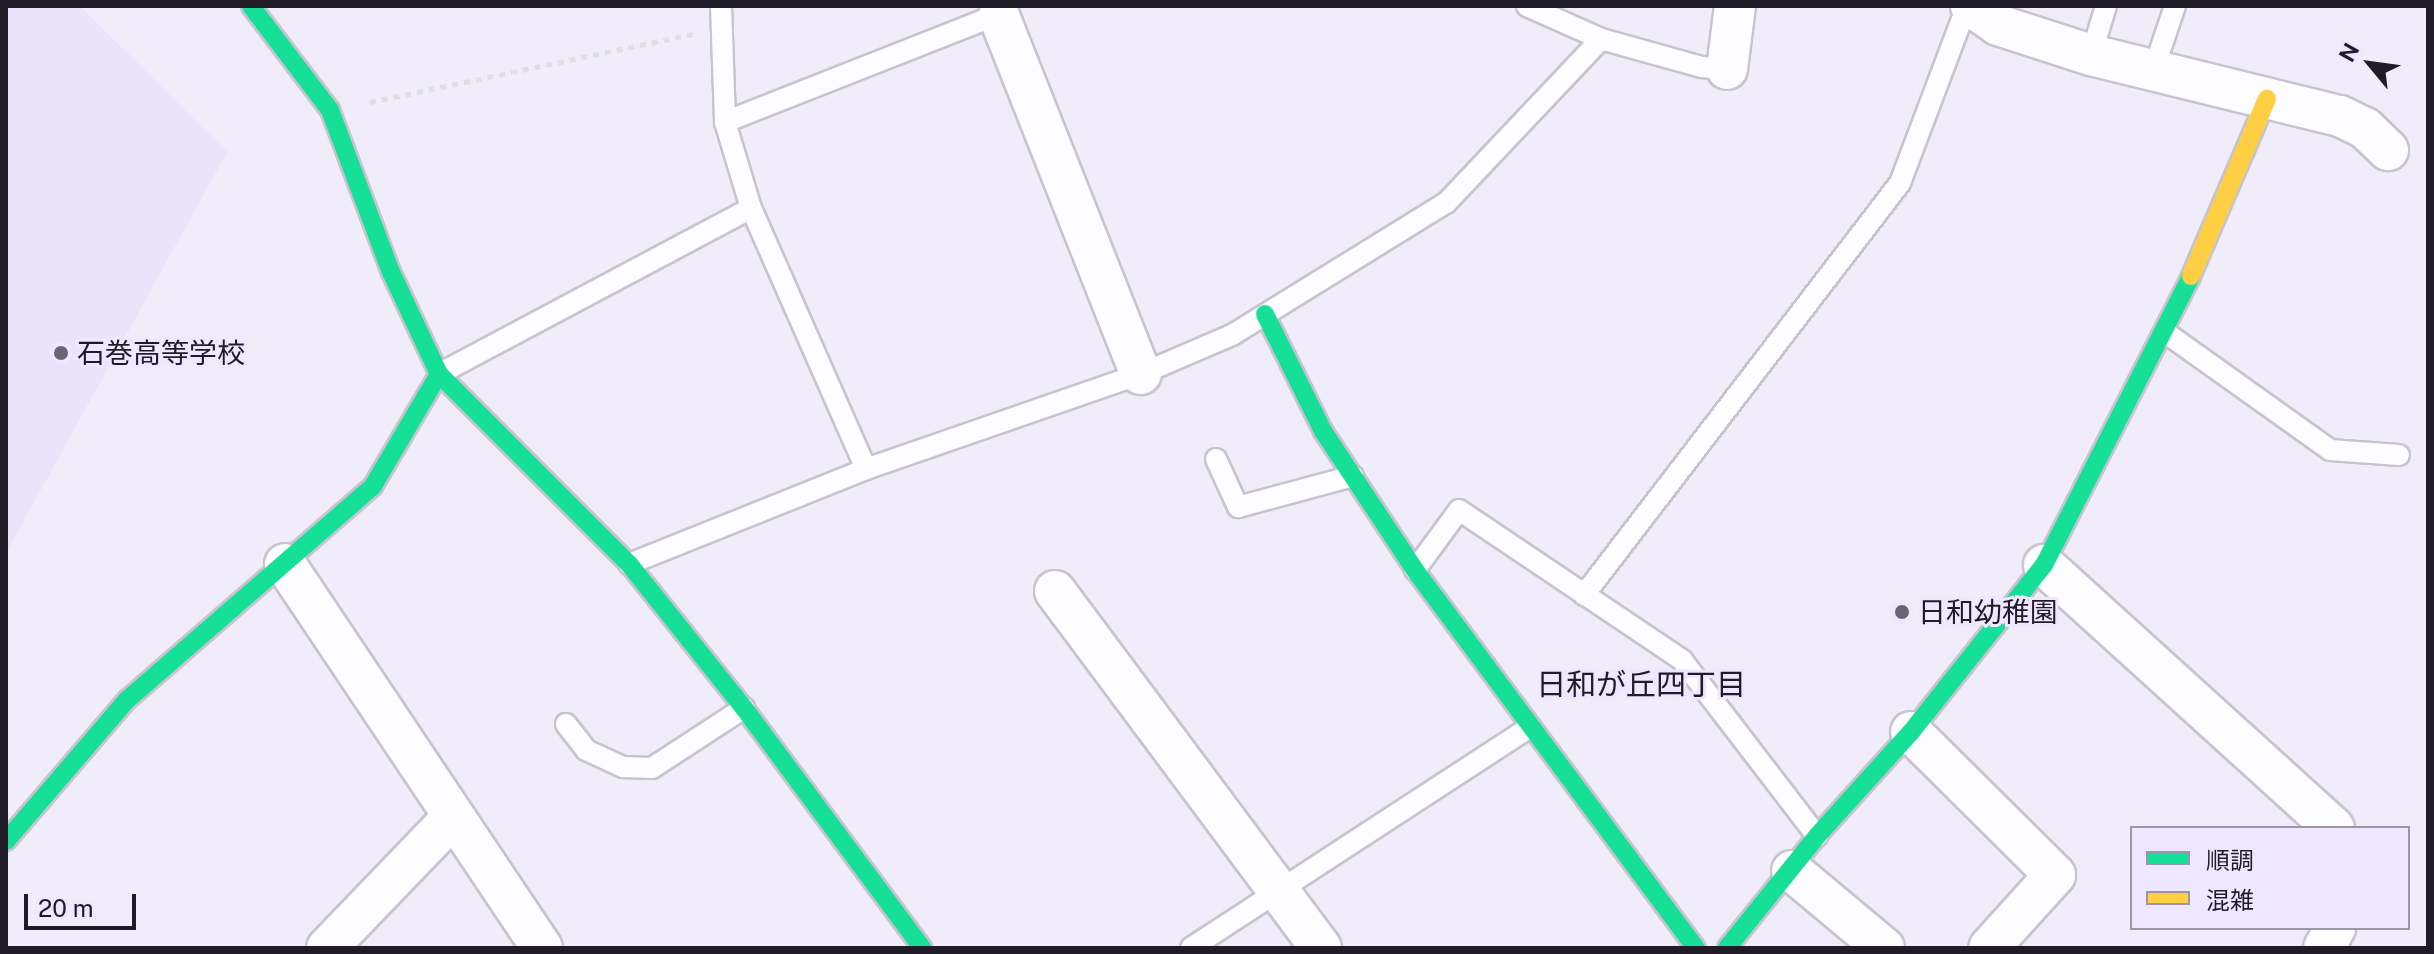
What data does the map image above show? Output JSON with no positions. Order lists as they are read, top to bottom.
{
  "districts": ["日和が丘四丁目"],
  "places": ["石巻高等学校", "日和幼稚園"],
  "legend": ["順調", "混雑"],
  "scale_bar": "20 m",
  "north": "top left"
}
